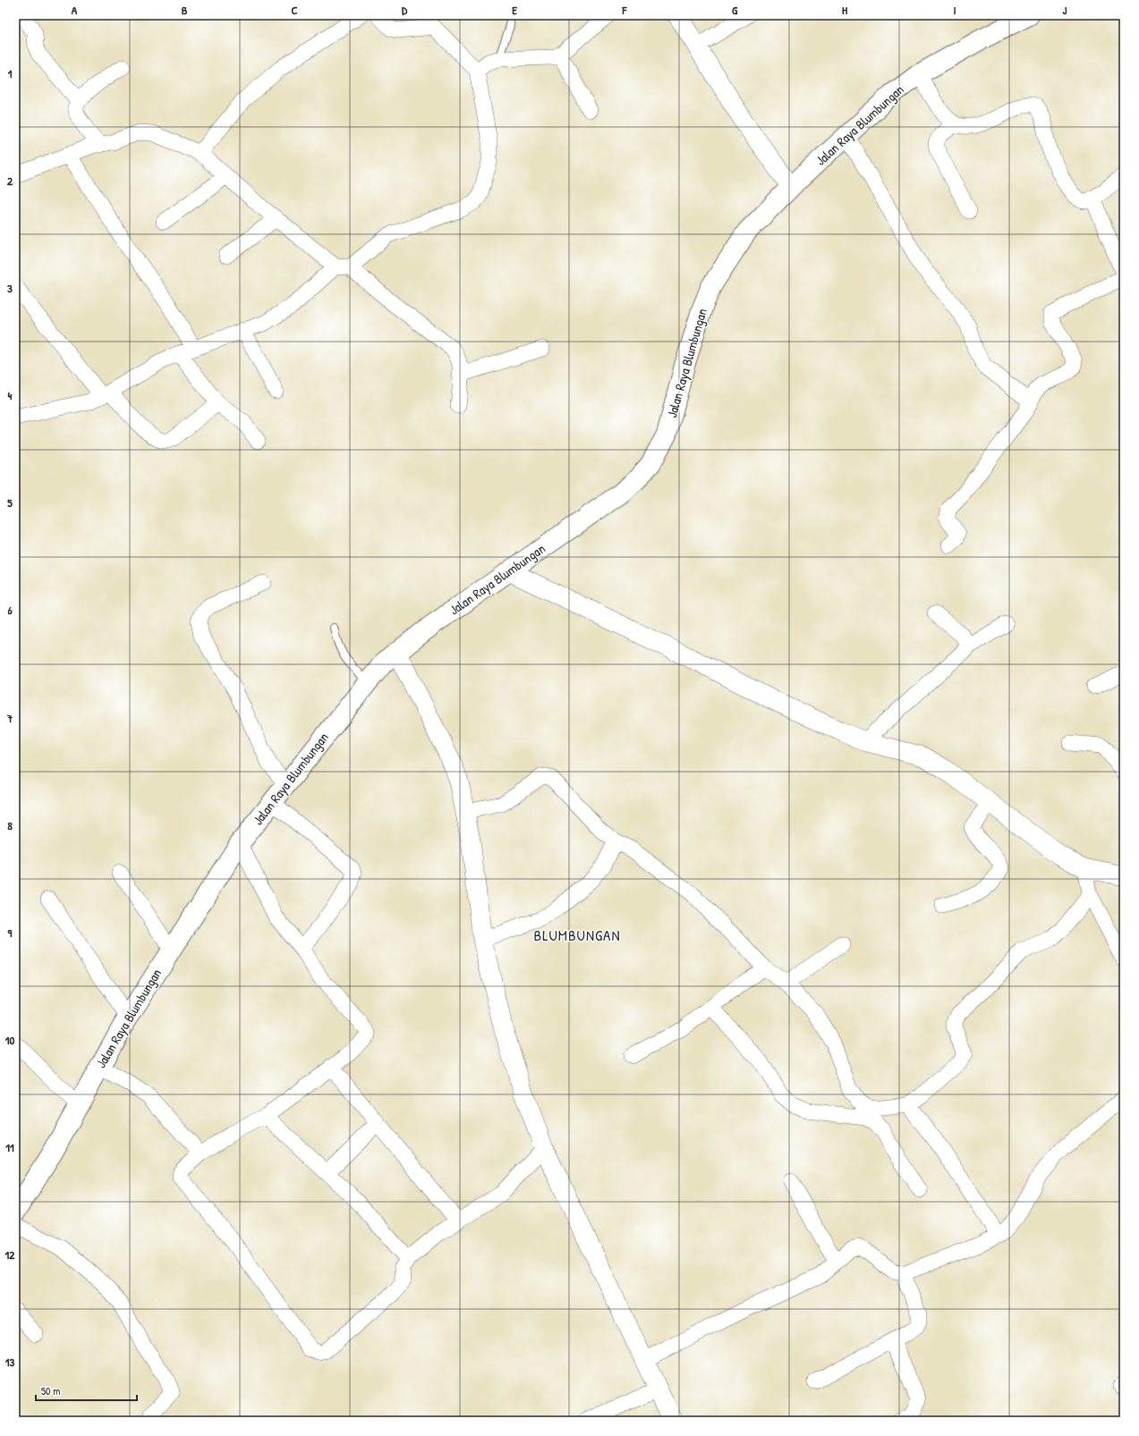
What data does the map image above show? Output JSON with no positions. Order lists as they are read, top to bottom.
{
  "streets": {
    "main road": ["Jalan Raya Blumbungan"]
  },
  "districts": ["BLUMBUNGAN"],
  "scale_bar": "50 m",
  "grid": {
    "columns": [
      "A",
      "B",
      "C",
      "D",
      "E",
      "F",
      "G",
      "H",
      "I",
      "J"
    ],
    "rows": [
      "1",
      "2",
      "3",
      "4",
      "5",
      "6",
      "7",
      "8",
      "9",
      "10",
      "11",
      "12",
      "13"
    ]
  }
}
